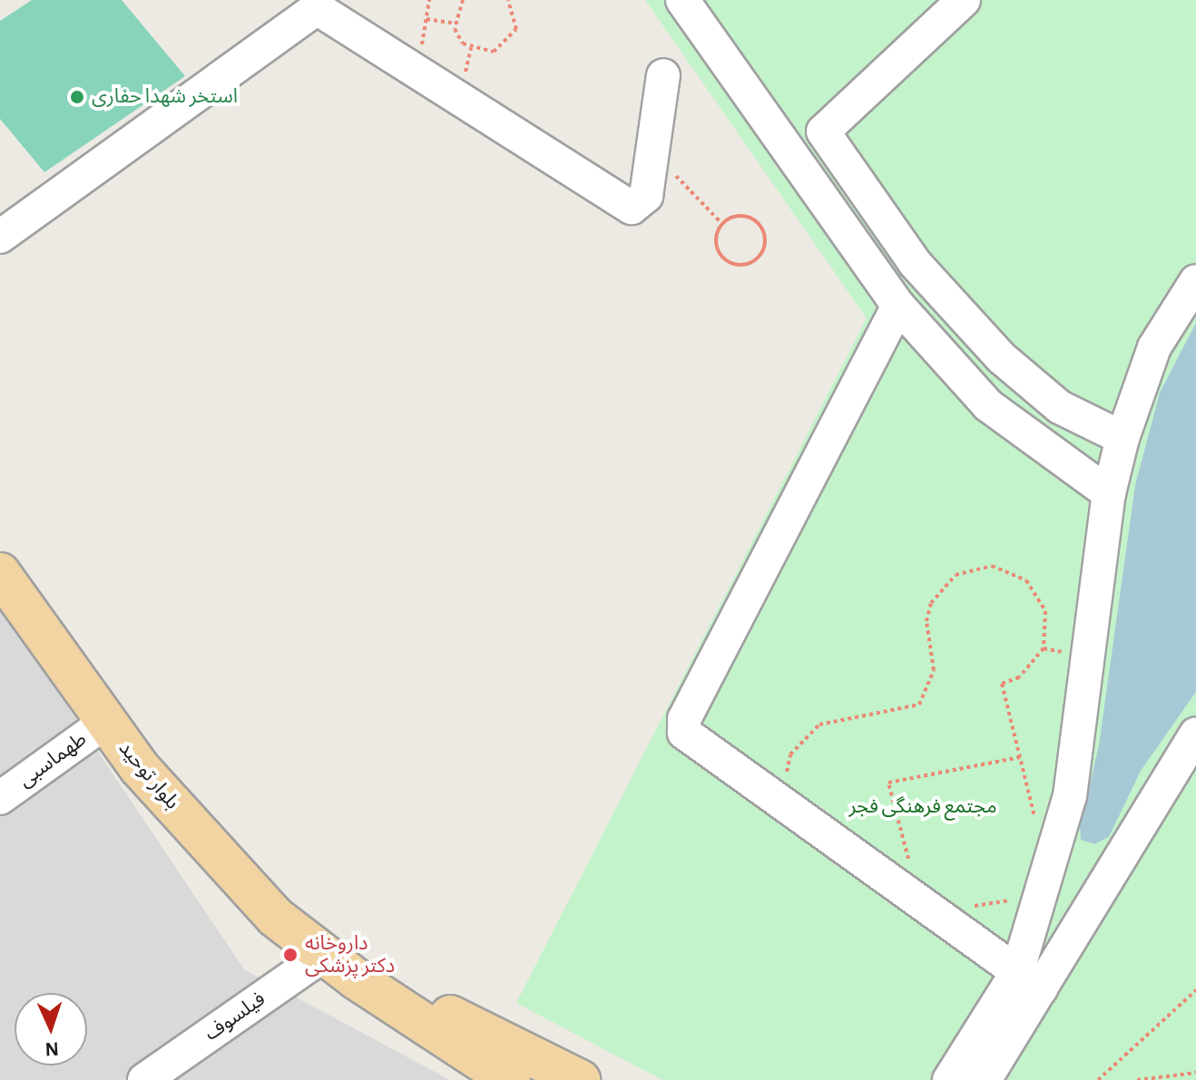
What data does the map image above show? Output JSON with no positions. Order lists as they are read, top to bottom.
{
  "streets": {
    "main road": ["بلوار توحید"],
    "street": ["طهماسبی", "فیلسوف"]
  },
  "crossings": [
    ["طهماسبی", "بلوار توحید"],
    ["بلوار توحید", "فیلسوف"]
  ],
  "parks": ["مجتمع فرهنگی فجر"],
  "places": ["استخر شهدا حفاری", "داروخانه دکتر پزشکی"],
  "north": "bottom"
}
